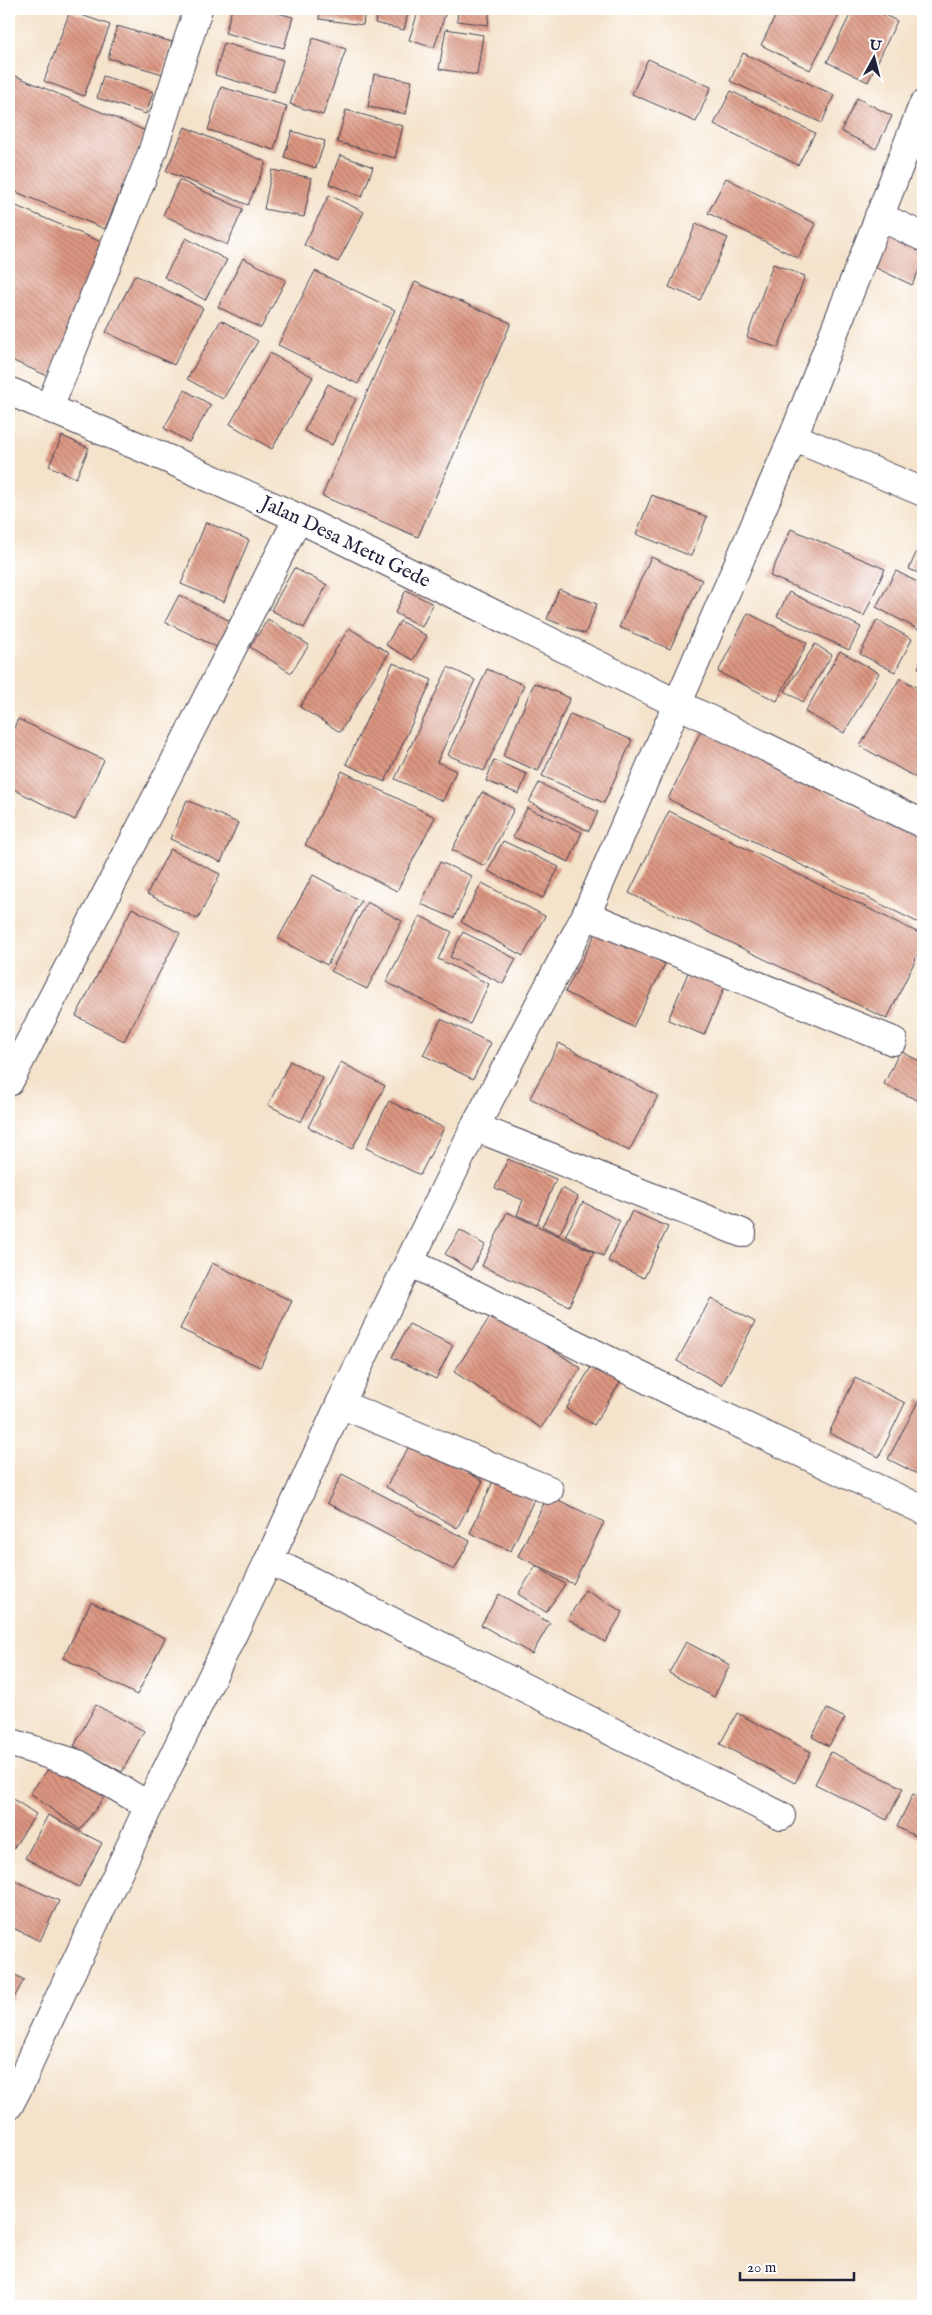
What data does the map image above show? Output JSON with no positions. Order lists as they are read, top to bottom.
{
  "streets": {
    "street": ["Jalan Desa Metu Gede"]
  },
  "scale_bar": "20 m",
  "north": "top"
}
